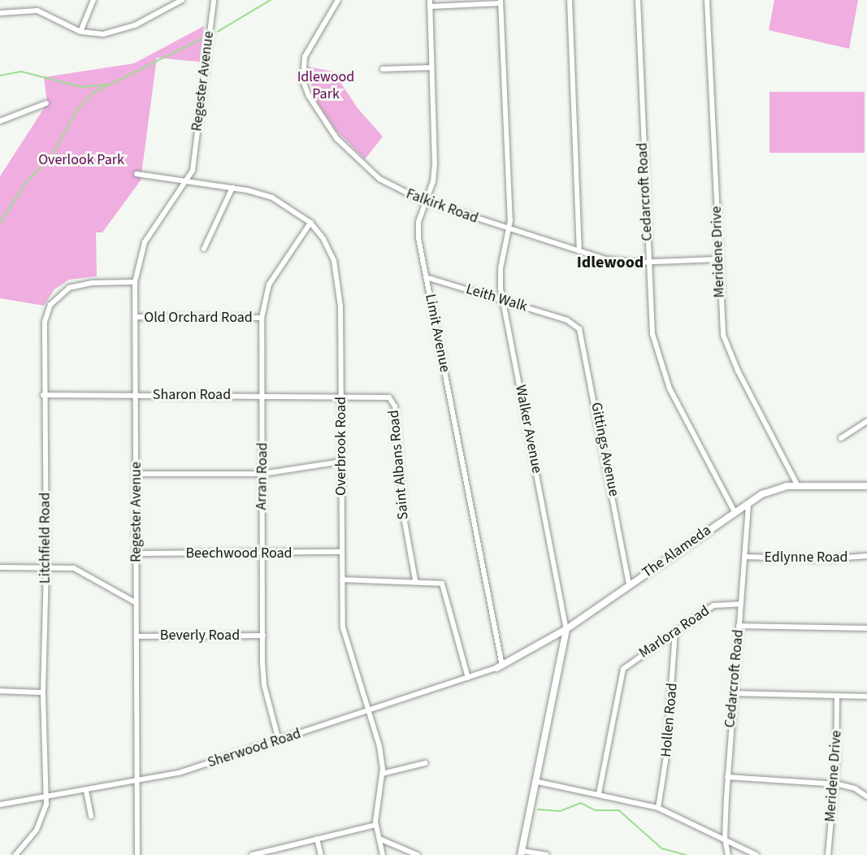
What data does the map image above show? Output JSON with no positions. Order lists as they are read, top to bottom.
{
  "streets": {
    "street": [
      "Regester Avenue",
      "Cedarcroft Road",
      "Falkirk Road",
      "Meridene Drive",
      "Leith Walk",
      "Old Orchard Road",
      "Limit Avenue",
      "Sharon Road",
      "Walker Avenue",
      "Overbrook Road",
      "Gittings Avenue",
      "Saint Albans Road",
      "Arran Road",
      "Litchfield Road",
      "The Alameda",
      "Beechwood Road",
      "Edlynne Road",
      "Marlora Road",
      "Beverly Road",
      "Hollen Road",
      "Sherwood Road"
    ]
  },
  "crossings": [
    ["Regester Avenue", "Old Orchard Road"],
    ["Regester Avenue", "Sharon Road"],
    ["Regester Avenue", "Overbrook Road"],
    ["Regester Avenue", "Litchfield Road"],
    ["Regester Avenue", "Beechwood Road"],
    ["Regester Avenue", "Beverly Road"],
    ["Regester Avenue", "Sherwood Road"],
    ["Cedarcroft Road", "Falkirk Road"],
    ["Cedarcroft Road", "The Alameda"],
    ["Cedarcroft Road", "Edlynne Road"],
    ["Cedarcroft Road", "Marlora Road"],
    ["Falkirk Road", "Meridene Drive"],
    ["Falkirk Road", "Limit Avenue"],
    ["Falkirk Road", "Walker Avenue"],
    ["Meridene Drive", "The Alameda"],
    ["Leith Walk", "Limit Avenue"],
    ["Leith Walk", "Walker Avenue"],
    ["Leith Walk", "Gittings Avenue"],
    ["Old Orchard Road", "Arran Road"],
    ["Limit Avenue", "The Alameda"],
    ["Limit Avenue", "Sherwood Road"],
    ["Sharon Road", "Overbrook Road"],
    ["Sharon Road", "Saint Albans Road"],
    ["Sharon Road", "Arran Road"],
    ["Sharon Road", "Litchfield Road"],
    ["Walker Avenue", "The Alameda"],
    ["Overbrook Road", "Saint Albans Road"],
    ["Overbrook Road", "Arran Road"],
    ["Overbrook Road", "Beechwood Road"],
    ["Overbrook Road", "Sherwood Road"],
    ["Gittings Avenue", "The Alameda"],
    ["Arran Road", "Beechwood Road"],
    ["Arran Road", "Beverly Road"],
    ["Arran Road", "Sherwood Road"],
    ["Litchfield Road", "Sherwood Road"],
    ["The Alameda", "Sherwood Road"],
    ["Marlora Road", "Hollen Road"]
  ],
  "districts": ["Idlewood"],
  "parks": ["Idlewood Park", "Overlook Park"]
}
